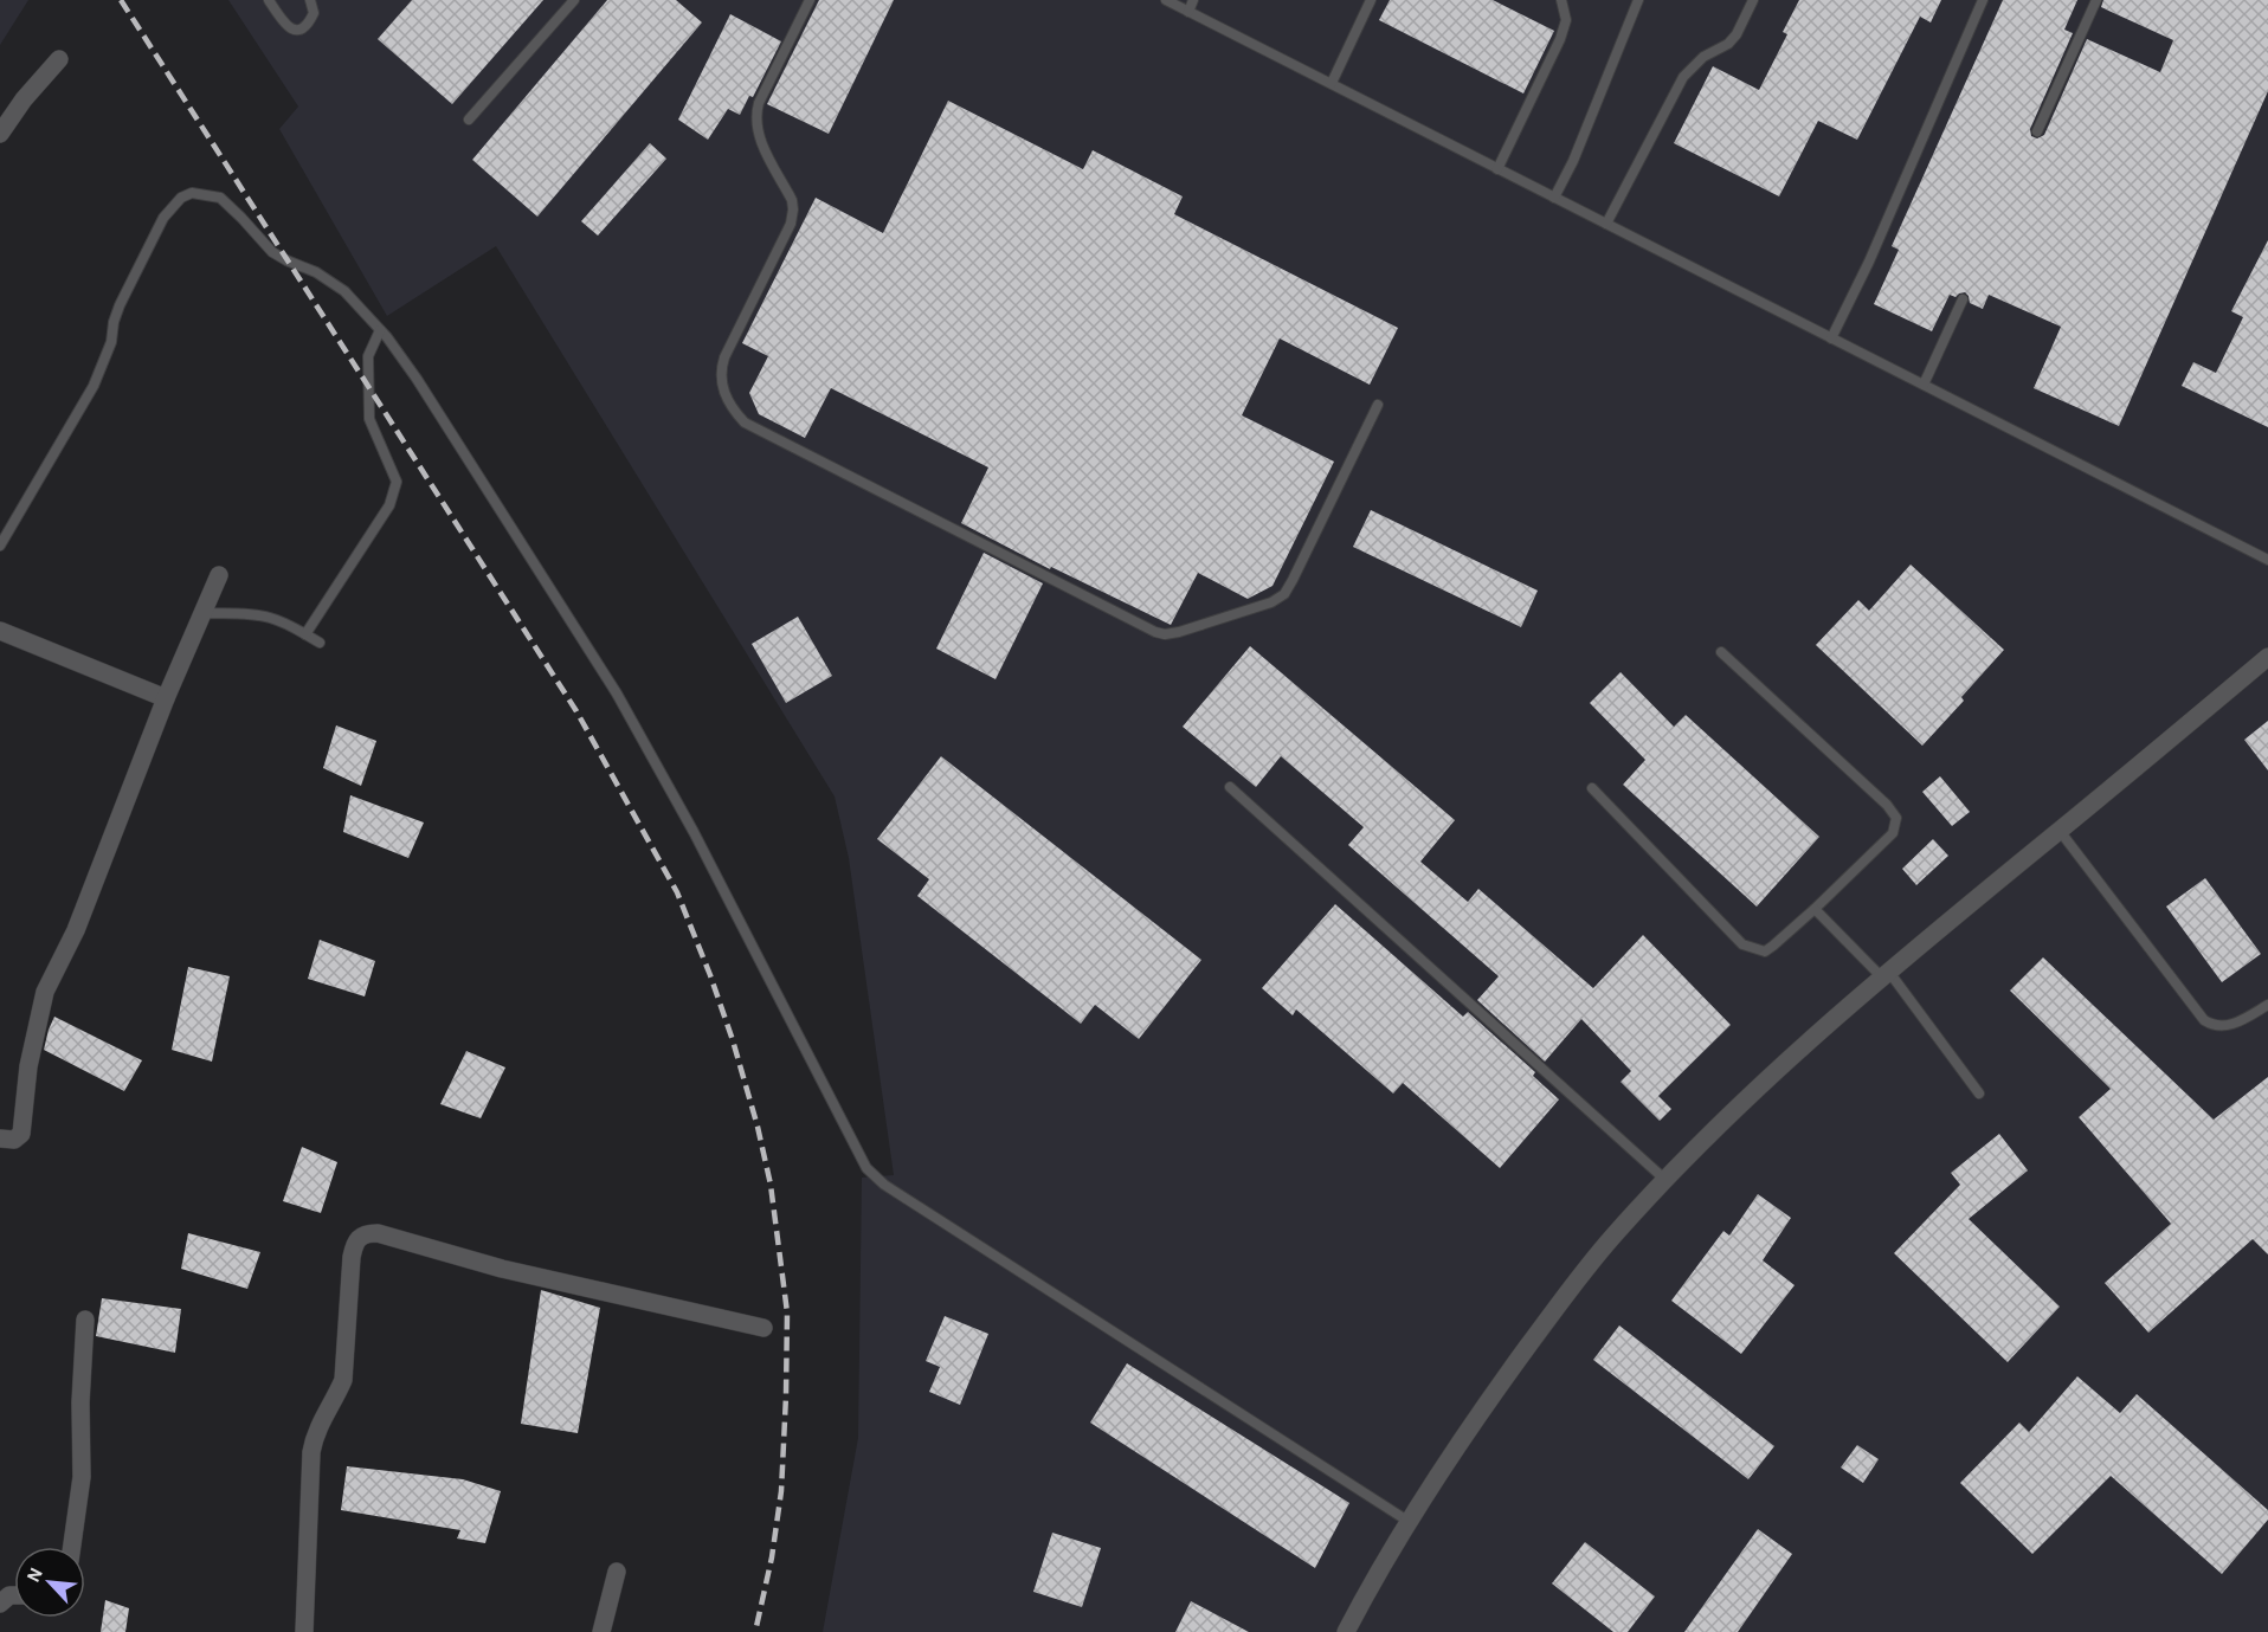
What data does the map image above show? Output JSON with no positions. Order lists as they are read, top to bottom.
{
  "north": "top left"
}
